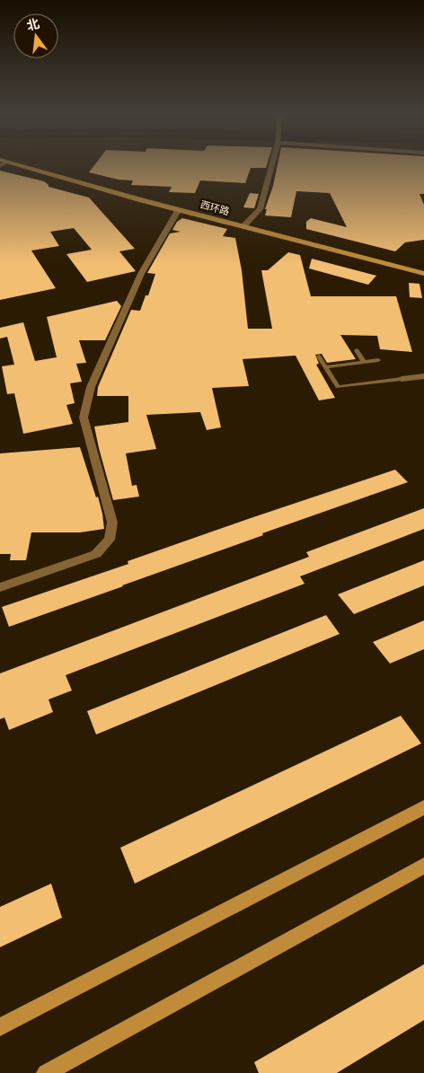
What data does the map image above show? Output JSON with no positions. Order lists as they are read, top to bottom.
{
  "streets": {
    "street": ["西环路"]
  },
  "north": "top"
}
